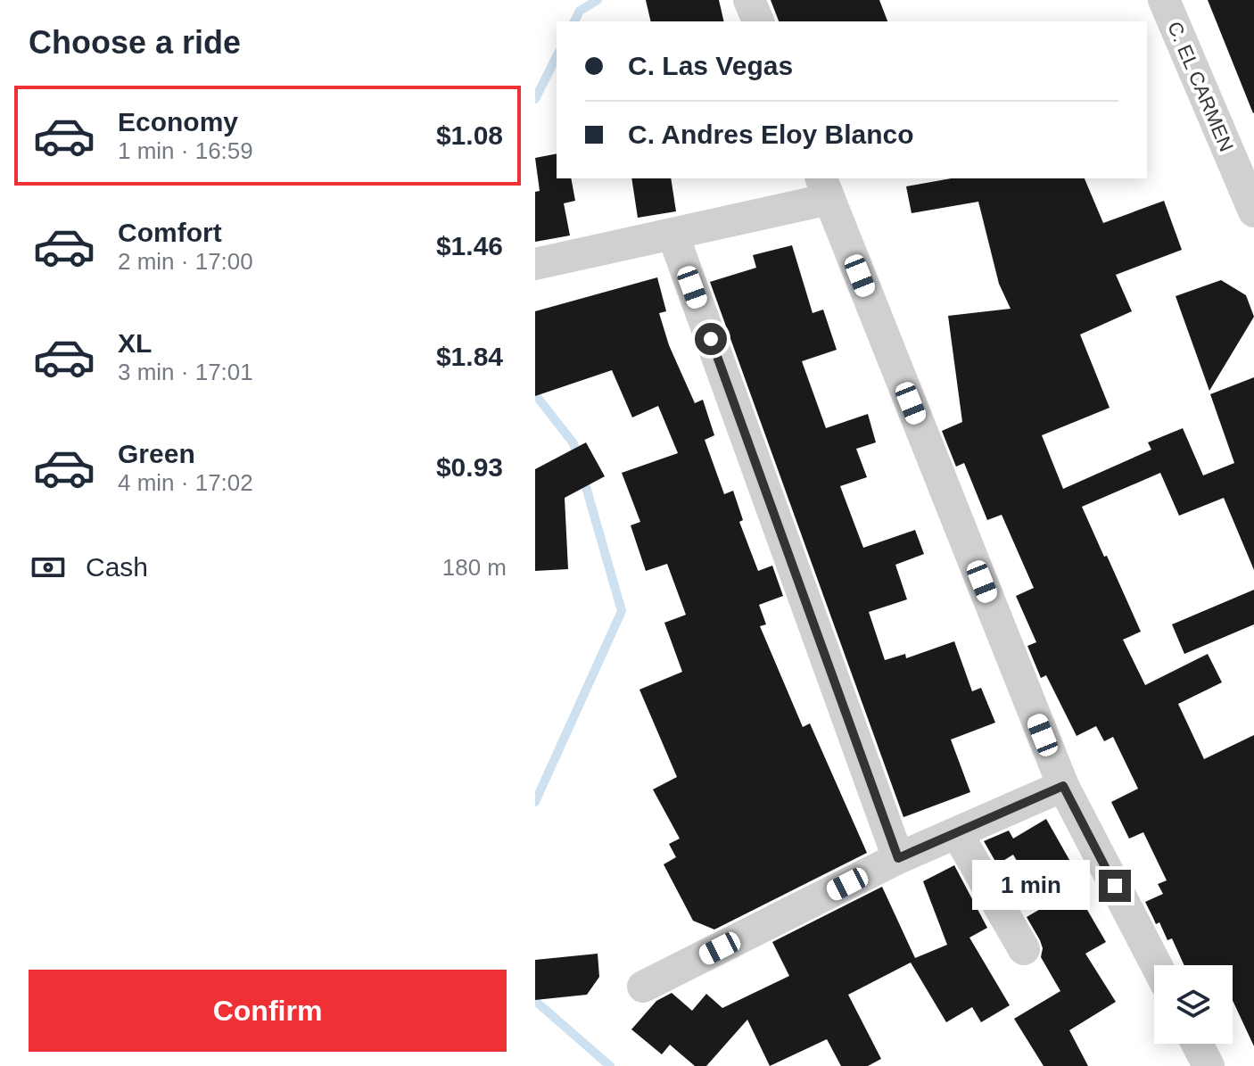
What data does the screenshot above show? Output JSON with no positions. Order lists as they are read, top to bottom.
{
  "streets": {
    "street": ["C. EL CARMEN"]
  },
  "page": {
    "heading": "Choose a ride",
    "banner": ["C. Las Vegas", "C. Andres Eloy Blanco"],
    "list": [
      {
        "name": "Economy",
        "note": "1 min · 16:59",
        "value": "$1.08"
      },
      {
        "name": "Comfort",
        "note": "2 min · 17:00",
        "value": "$1.46"
      },
      {
        "name": "XL",
        "note": "3 min · 17:01",
        "value": "$1.84"
      },
      {
        "name": "Green",
        "note": "4 min · 17:02",
        "value": "$0.93"
      }
    ],
    "pay": ["Cash", "180 m"],
    "bubble": "1 min",
    "buttons": "Confirm"
  }
}
